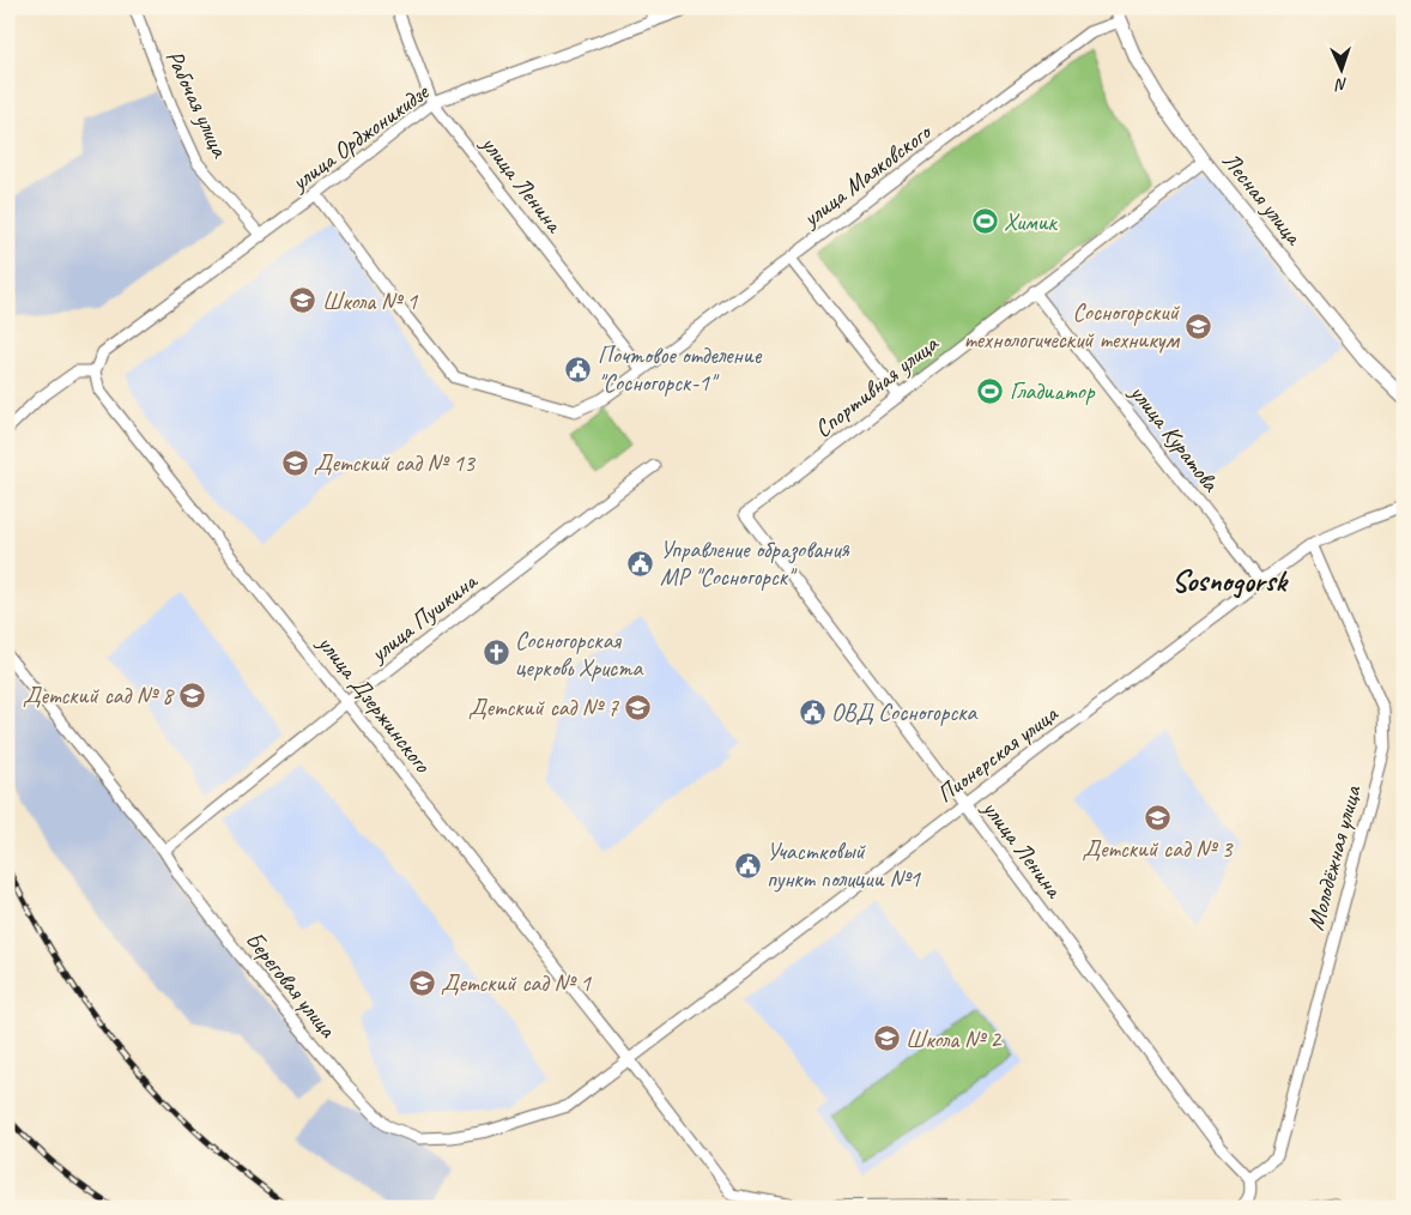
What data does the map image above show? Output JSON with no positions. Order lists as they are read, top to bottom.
{
  "streets": {
    "main road": ["Лесная улица"],
    "street": [
      "Рабочая улица",
      "улица Орджоникидзе",
      "улица Маяковского",
      "улица Ленина",
      "Спортивная улица",
      "улица Куратова",
      "улица Пушкина",
      "улица Дзержинского",
      "Пионерская улица",
      "Молодёжная улица",
      "Береговая улица"
    ]
  },
  "crossings": [
    ["Рабочая улица", "улица Орджоникидзе"],
    ["улица Орджоникидзе", "улица Маяковского"],
    ["улица Орджоникидзе", "улица Ленина"],
    ["улица Орджоникидзе", "улица Дзержинского"],
    ["улица Маяковского", "улица Ленина"],
    ["улица Маяковского", "Лесная улица"],
    ["улица Ленина", "Спортивная улица"],
    ["улица Ленина", "Пионерская улица"],
    ["улица Ленина", "Молодёжная улица"],
    ["Лесная улица", "Спортивная улица"],
    ["Спортивная улица", "улица Куратова"],
    ["улица Куратова", "Пионерская улица"],
    ["улица Пушкина", "улица Дзержинского"],
    ["улица Пушкина", "Береговая улица"],
    ["улица Дзержинского", "Пионерская улица"],
    ["улица Дзержинского", "Береговая улица"],
    ["Пионерская улица", "Молодёжная улица"],
    ["Пионерская улица", "Береговая улица"]
  ],
  "districts": ["Sosnogorsk"],
  "places": {
    "sports": ["Химик", "Гладиатор"],
    "school or university": [
      "Школа № 1",
      "Сосногорский технологический техникум",
      "Детский сад № 13",
      "Детский сад № 8",
      "Детский сад № 7",
      "Детский сад № 3",
      "Детский сад № 1",
      "Школа № 2"
    ],
    "public building": [
      "Почтовое отделение \"Сосногорск-1\"",
      "Управление образования МР \"Сосногорск\"",
      "ОВД Сосногорска",
      "Участковый пункт полиции №1"
    ],
    "church": ["Сосногорская церковь Христа"]
  },
  "north": "bottom"
}
